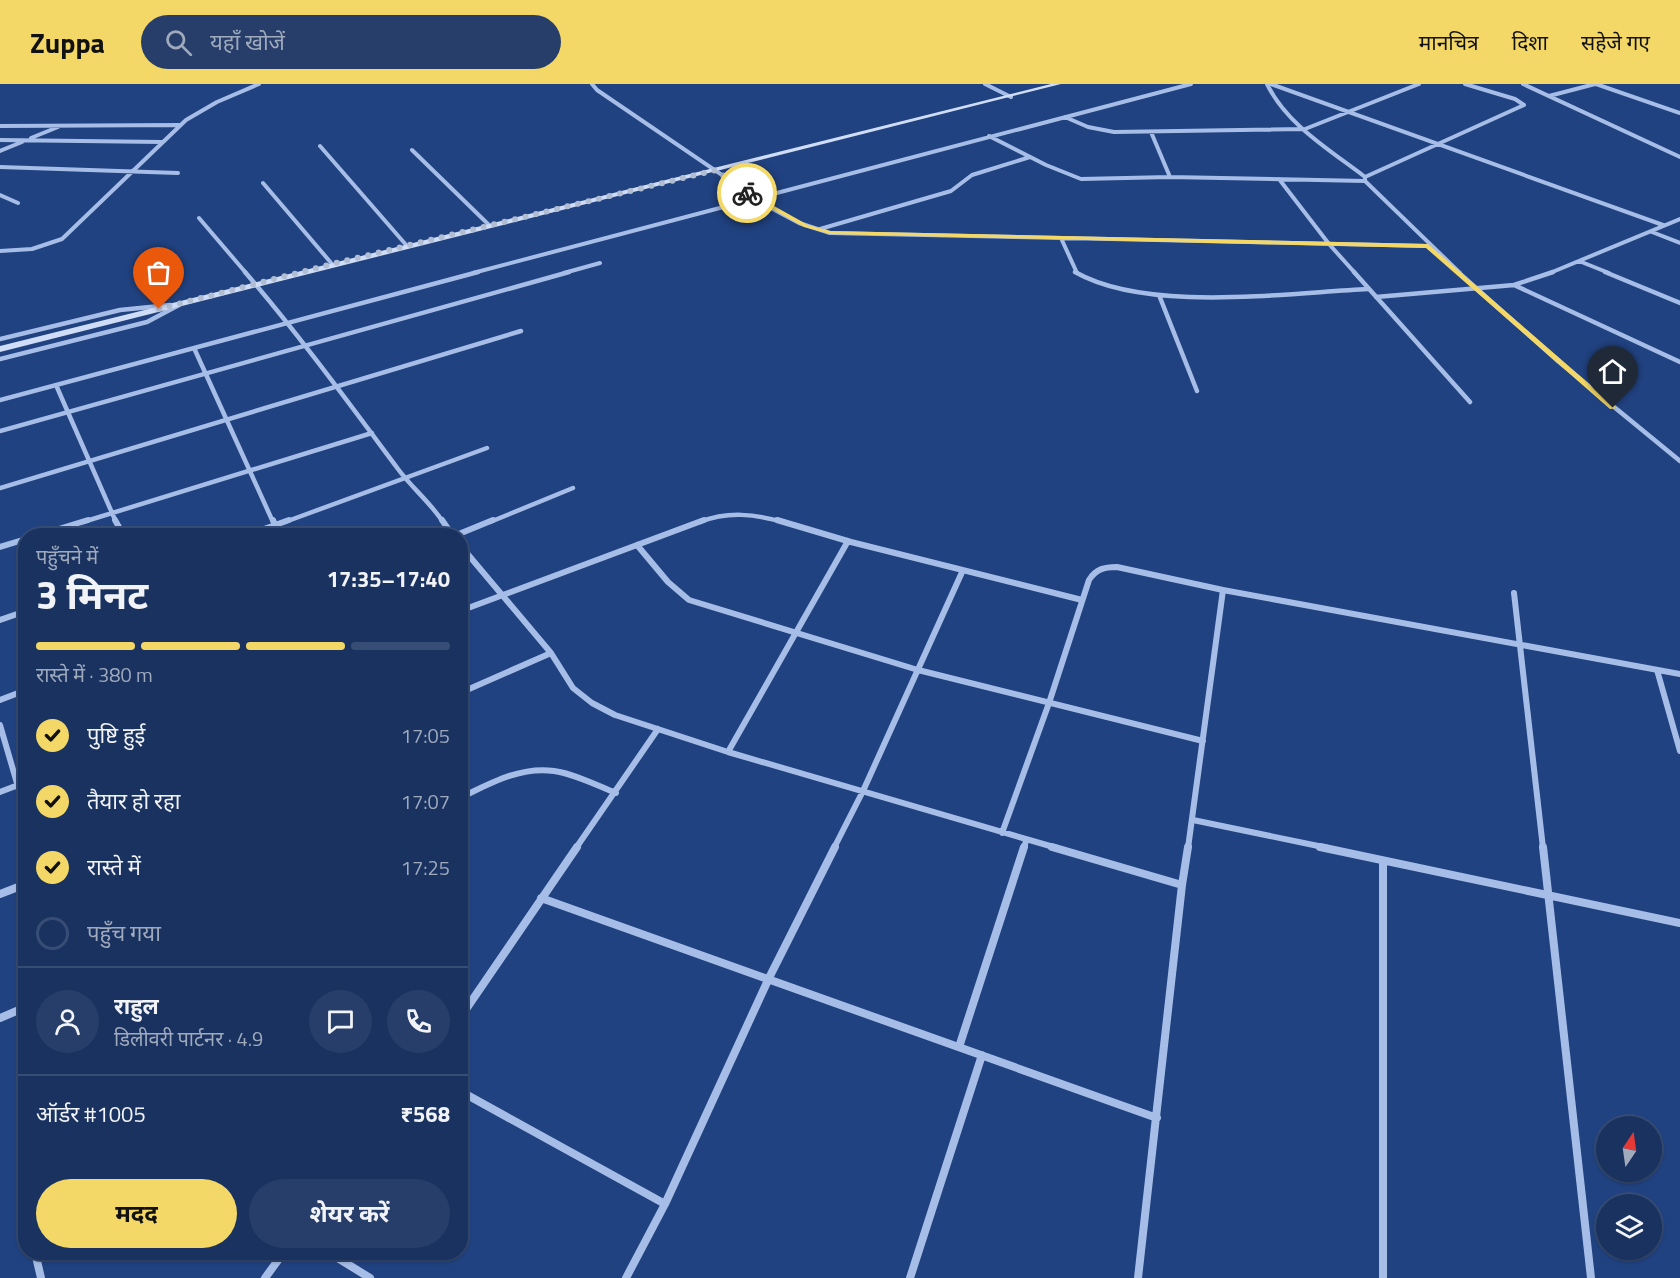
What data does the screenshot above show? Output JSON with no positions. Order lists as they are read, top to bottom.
{
  "north": "top",
  "page": {
    "header": "Zuppa",
    "search": "यहाँ खोजें",
    "nav": ["मानचित्र", "दिशा", "सहेजे गए"],
    "heading": ["3 मिनट", "पहुँचने में", "17:35–17:40"],
    "panel": [
      "राहुल",
      "डिलीवरी पार्टनर · 4.9",
      "ऑर्डर #1005",
      "₹568"
    ],
    "bar": "रास्ते में · 380 m",
    "list": [
      ["पुष्टि हुई", "17:05"],
      ["तैयार हो रहा", "17:07"],
      ["रास्ते में", "17:25"],
      "पहुँच गया"
    ],
    "buttons": ["मदद", "शेयर करें"]
  }
}
